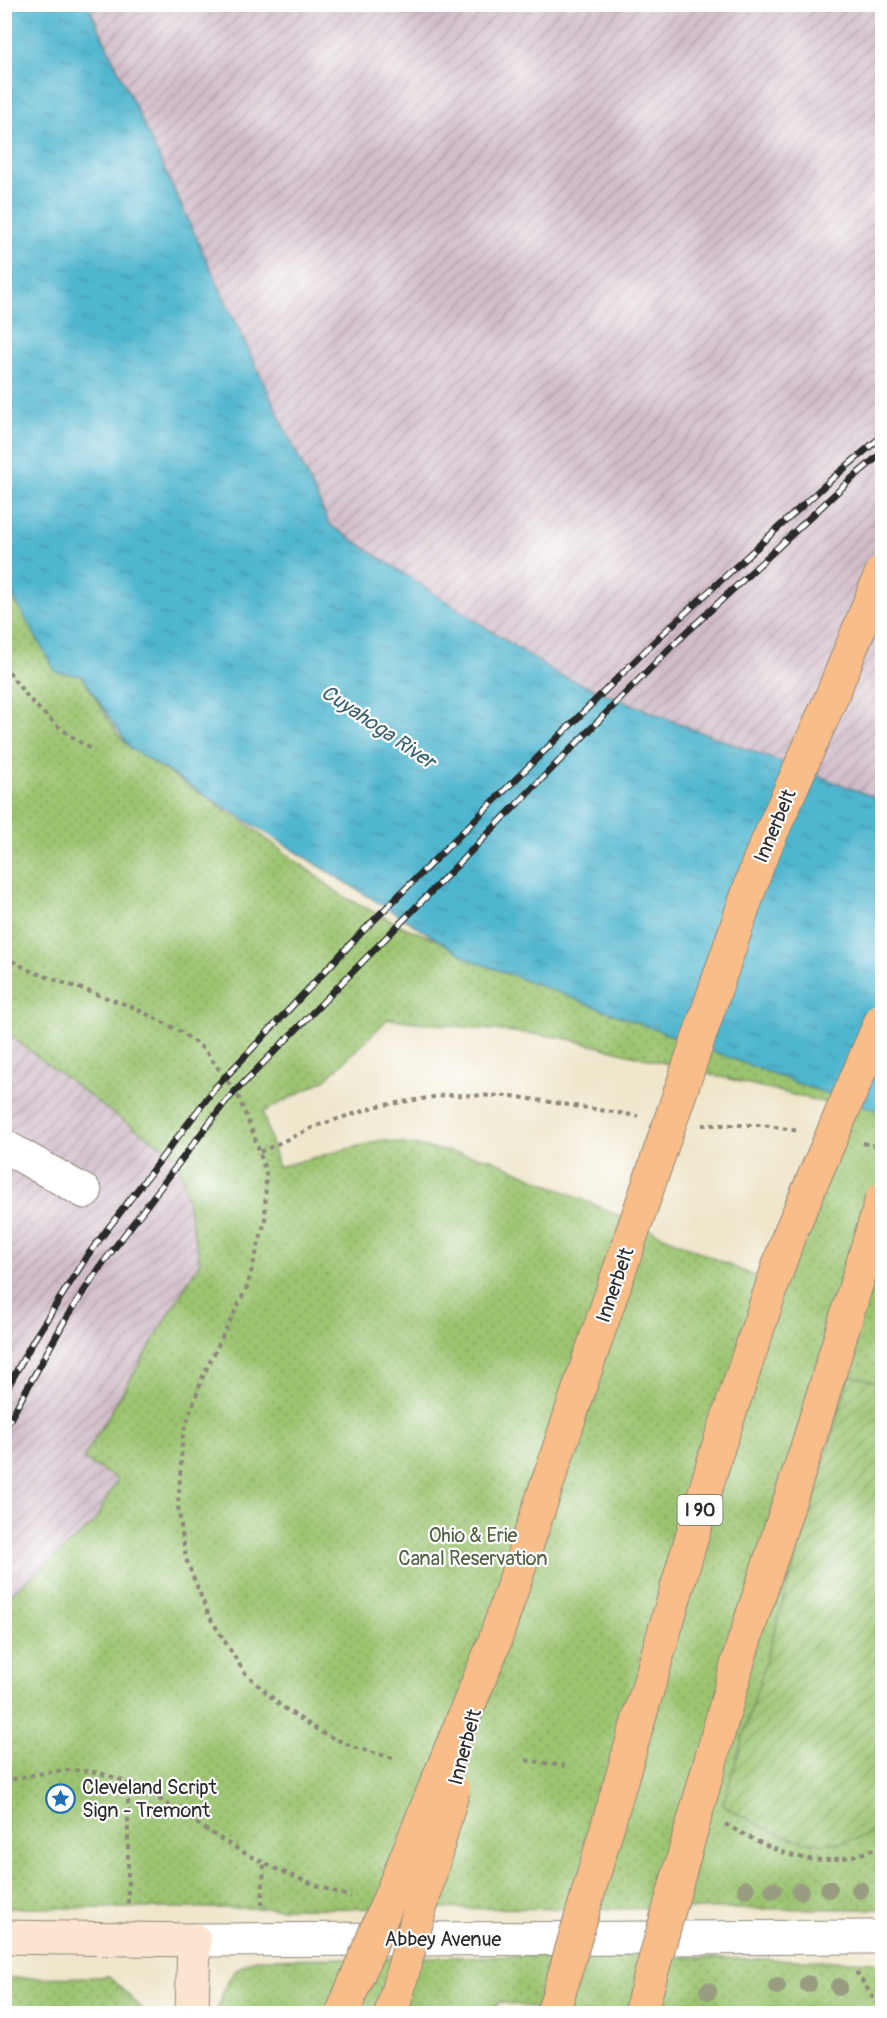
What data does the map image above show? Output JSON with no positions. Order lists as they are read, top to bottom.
{
  "streets": {
    "highway": ["Innerbelt", "I 90"],
    "street": ["Abbey Avenue"]
  },
  "water": ["Cuyahoga River"],
  "parks": ["Ohio & Erie Canal Reservation"],
  "places": {
    "place": ["Cleveland Script Sign - Tremont"]
  }
}
